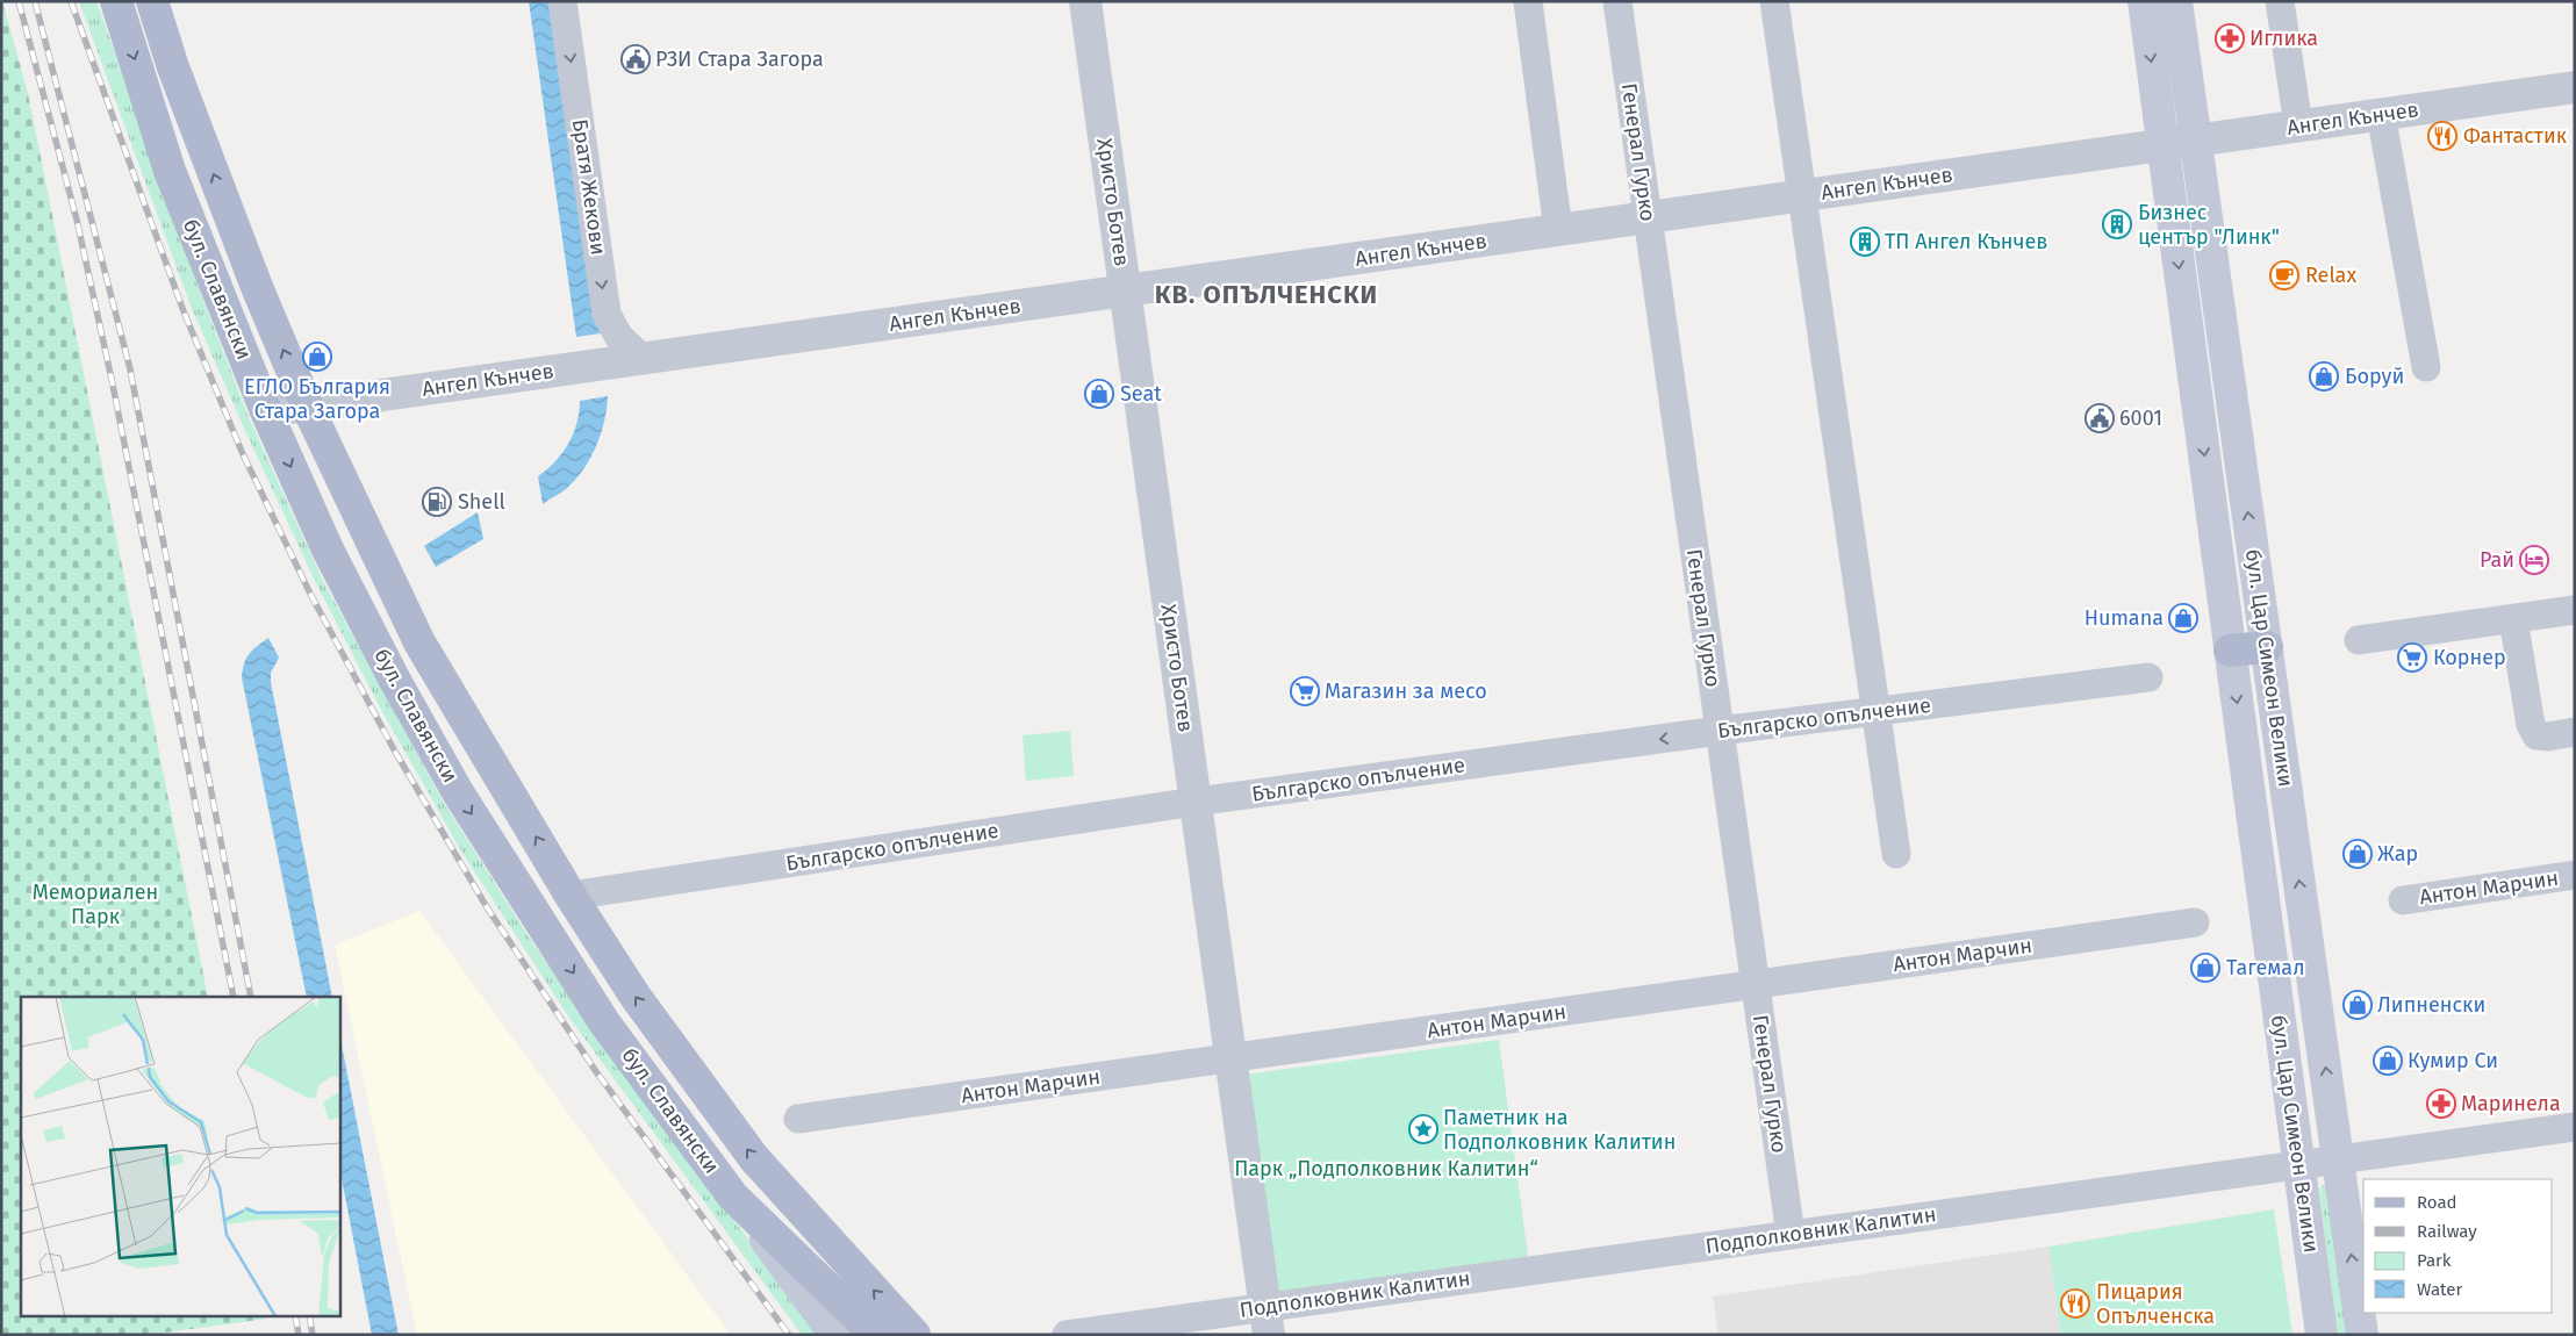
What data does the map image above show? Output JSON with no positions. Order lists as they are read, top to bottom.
{
  "streets": {
    "main road": ["бул. Славянски", "бул. Цар Симеон Велики"],
    "street": [
      "Ангел Кънчев",
      "Генерал Гурко",
      "Братя Жекови",
      "Христо Ботев",
      "Българско опълчение",
      "Антон Марчин",
      "Подполковник Калитин"
    ]
  },
  "crossings": [
    ["Ангел Кънчев", "Генерал Гурко"],
    ["Ангел Кънчев", "Братя Жекови"],
    ["Ангел Кънчев", "Христо Ботев"],
    ["Ангел Кънчев", "бул. Славянски"],
    ["Ангел Кънчев", "бул. Цар Симеон Велики"],
    ["Генерал Гурко", "Българско опълчение"],
    ["Генерал Гурко", "Антон Марчин"],
    ["Генерал Гурко", "Подполковник Калитин"],
    ["Христо Ботев", "Българско опълчение"],
    ["Христо Ботев", "Антон Марчин"],
    ["Христо Ботев", "Подполковник Калитин"],
    ["бул. Славянски", "Българско опълчение"],
    ["бул. Цар Симеон Велики", "Подполковник Калитин"]
  ],
  "one_way": ["Братя Жекови"],
  "districts": ["КВ. ОПЪЛЧЕНСКИ"],
  "parks": ["Мемориален Парк", "Парк „Подполковник Калитин“"],
  "places": {
    "pharmacy": ["Иглика", "Маринела"],
    "public building": ["РЗИ Стара Загора", "6001"],
    "restaurant": ["Фантастик", "Пицария Опълченска"],
    "building": ["Бизнес център \"Линк\"", "ТП Ангел Кънчев"],
    "cafe": ["Relax"],
    "shop": [
      "ЕГЛО България Стара Загора",
      "Боруй",
      "Seat",
      "Humana",
      "Жар",
      "Тагемал",
      "Липненски",
      "Кумир Си"
    ],
    "fuel station": ["Shell"],
    "hotel": ["Рай"],
    "supermarket": ["Корнер", "Магазин за месо"],
    "place": ["Паметник на Подполковник Калитин"]
  },
  "legend": [
    "Road",
    "Railway",
    "Park",
    "Water"
  ]
}
